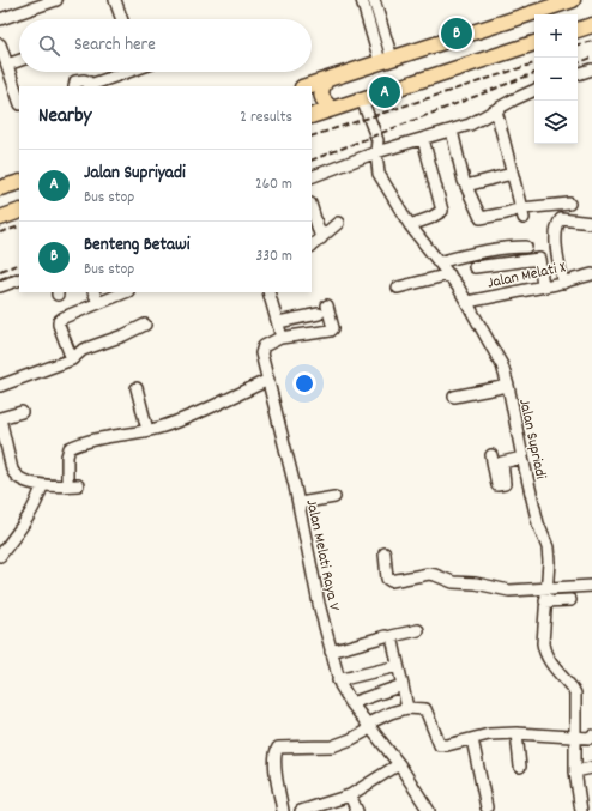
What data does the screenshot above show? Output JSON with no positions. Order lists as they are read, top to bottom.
{
  "streets": {
    "street": ["Jalan Melati X", "Jalan Supriadi", "Jalan Melati Raya V"]
  },
  "crossings": [
    ["Jalan Melati X", "Jalan Supriadi"]
  ],
  "page": {
    "map_buttons": ["+", "−"],
    "pins": ["B", "A"],
    "search": "Search here",
    "heading": ["Nearby", "2 results"],
    "list": [
      {
        "mark": "A",
        "name": "Jalan Supriyadi",
        "note": "Bus stop",
        "value": "260 m"
      },
      {
        "mark": "B",
        "name": "Benteng Betawi",
        "note": "Bus stop",
        "value": "330 m"
      }
    ]
  }
}
